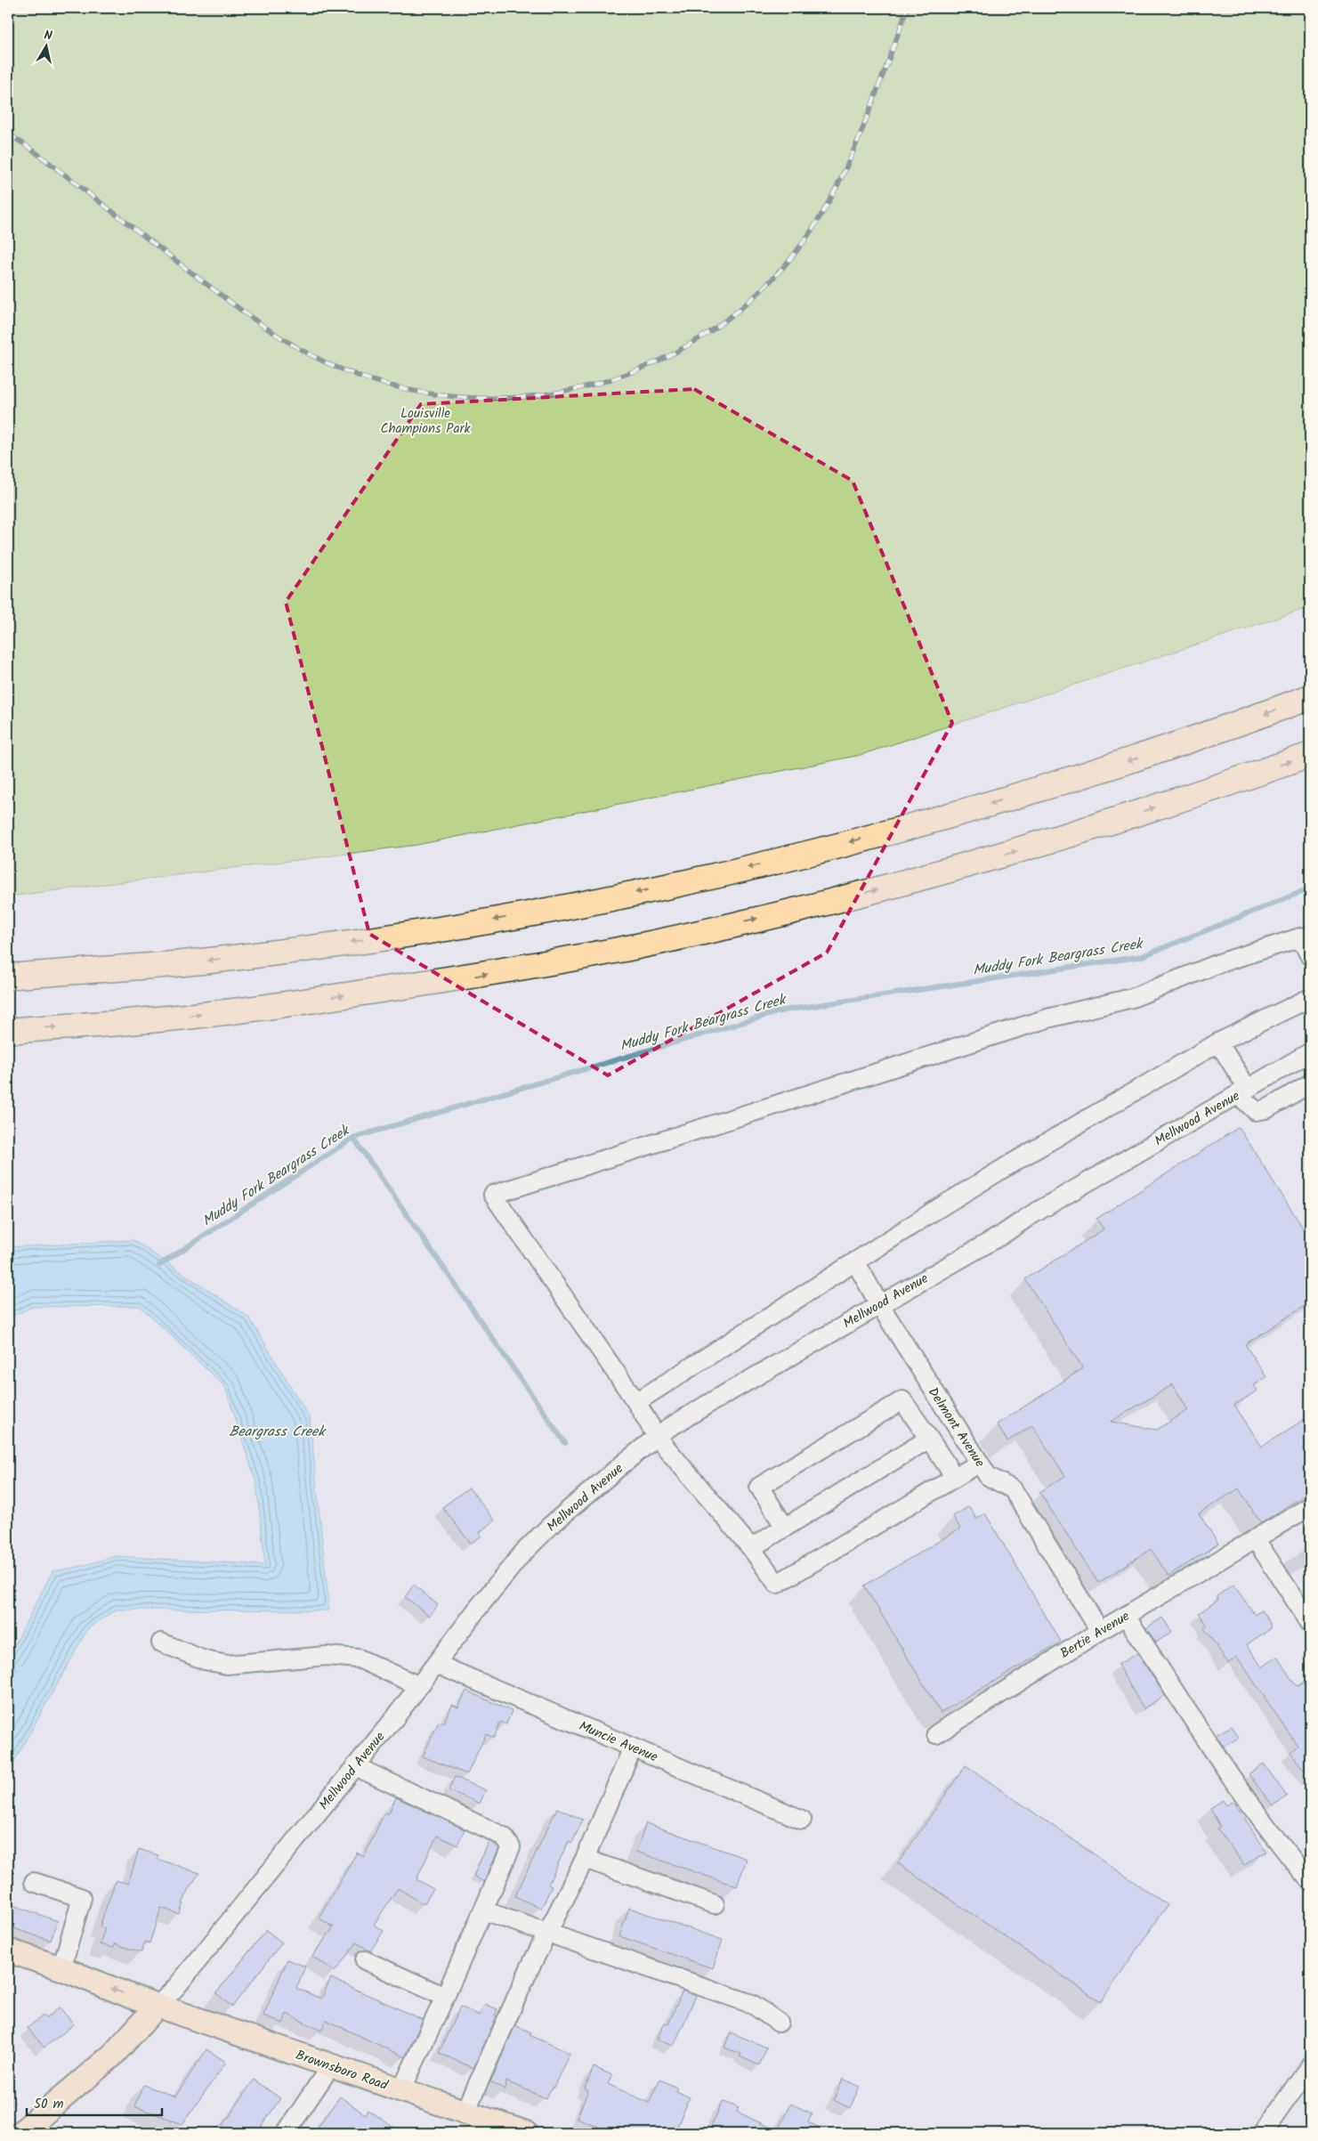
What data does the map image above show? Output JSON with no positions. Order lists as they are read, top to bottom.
{
  "streets": {
    "main road": ["Mellwood Avenue", "Brownsboro Road"],
    "street": ["Delmont Avenue", "Bertie Avenue", "Muncie Avenue"]
  },
  "crossings": [
    ["Mellwood Avenue", "Delmont Avenue"],
    ["Mellwood Avenue", "Muncie Avenue"],
    ["Mellwood Avenue", "Brownsboro Road"],
    ["Delmont Avenue", "Bertie Avenue"]
  ],
  "water": ["Muddy Fork Beargrass Creek", "Beargrass Creek"],
  "parks": ["Louisville Champions Park"],
  "scale_bar": "50 m",
  "north": "top"
}
